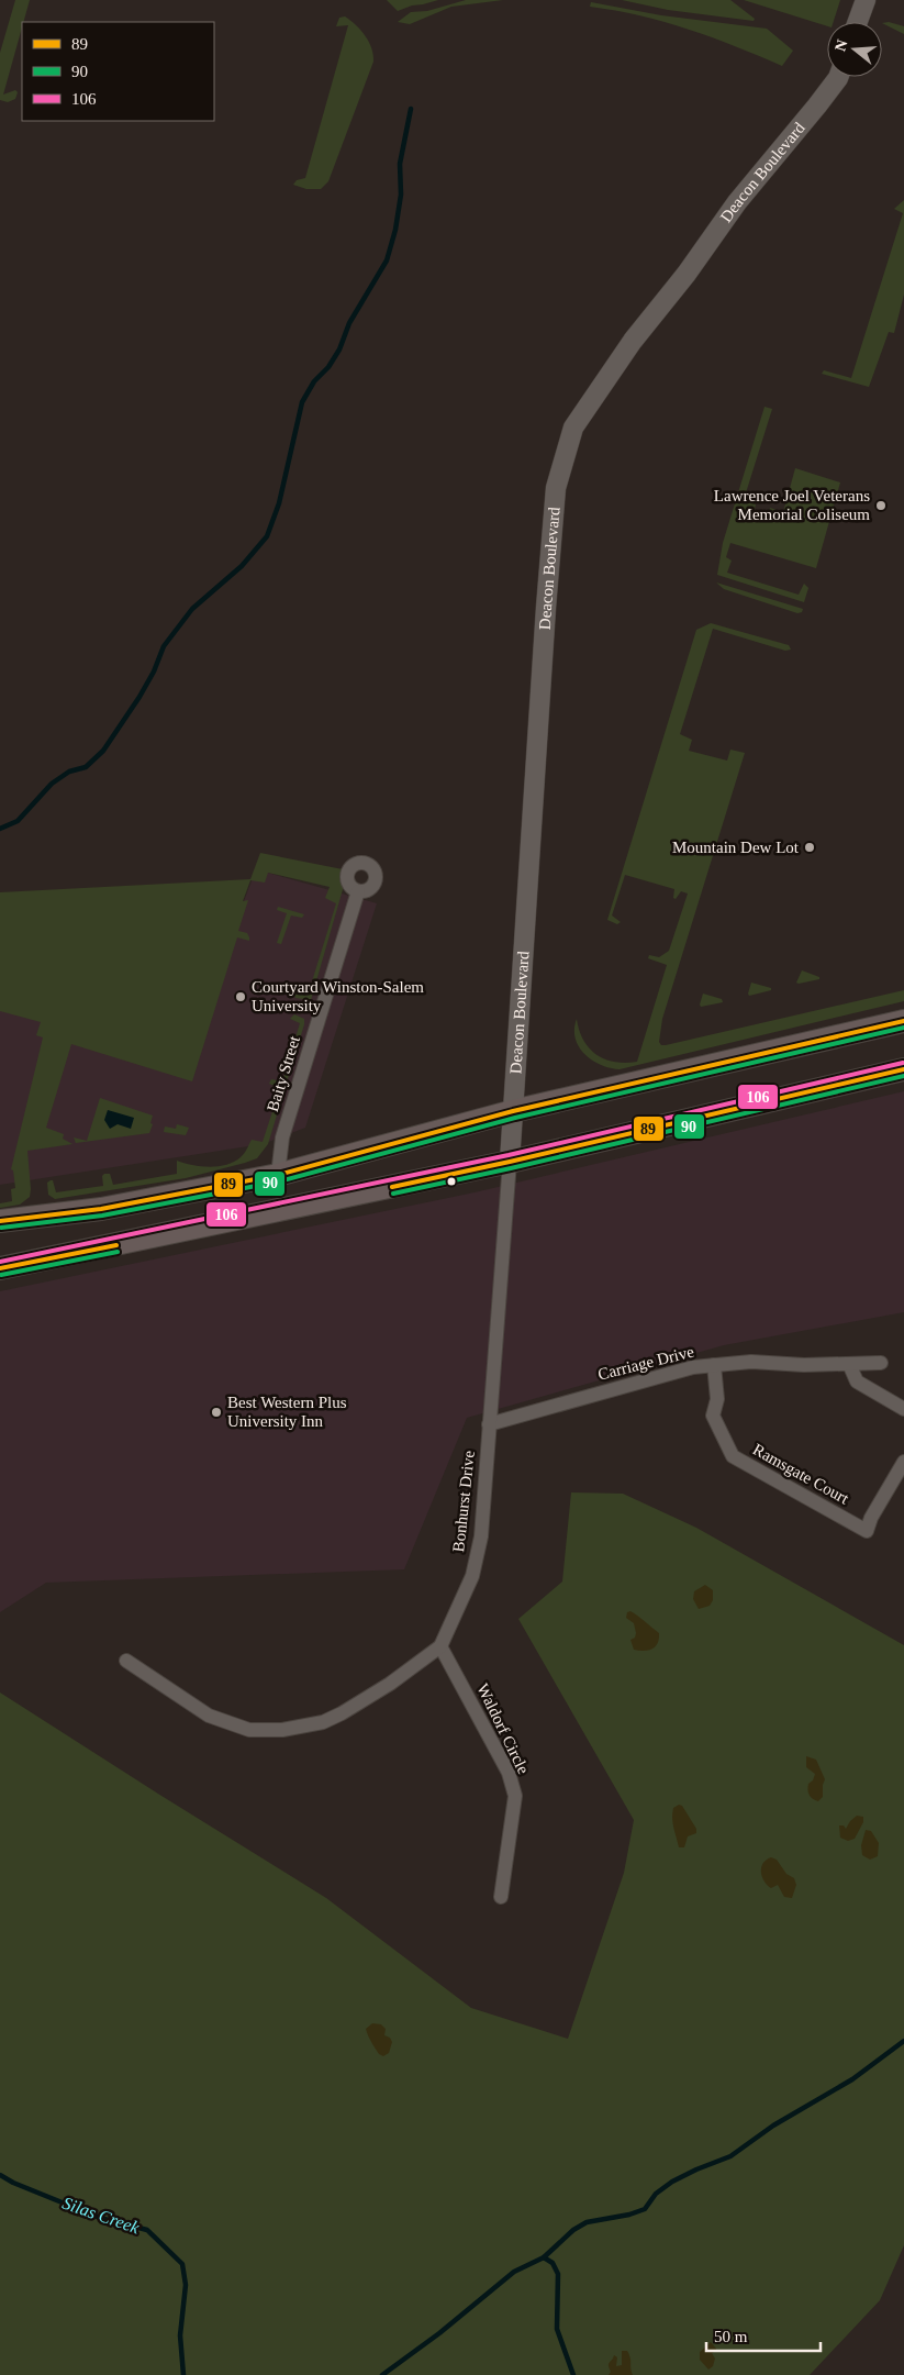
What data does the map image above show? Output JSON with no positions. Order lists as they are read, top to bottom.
{
  "streets": {
    "street": [
      "Deacon Boulevard",
      "Baity Street",
      "Carriage Drive",
      "Ramsgate Court",
      "Bonhurst Drive",
      "Waldorf Circle"
    ]
  },
  "crossings": [
    ["Deacon Boulevard", "Bonhurst Drive"],
    ["Carriage Drive", "Ramsgate Court"],
    ["Carriage Drive", "Bonhurst Drive"],
    ["Bonhurst Drive", "Waldorf Circle"]
  ],
  "water": ["Silas Creek"],
  "places": [
    "Lawrence Joel Veterans Memorial Coliseum",
    "Mountain Dew Lot",
    "Courtyard Winston-Salem University",
    "Best Western Plus University Inn"
  ],
  "lines": ["transit line 89", "transit line 90", "transit line 106"],
  "legend": ["89", "90", "106"],
  "scale_bar": "50 m",
  "north": "left"
}
